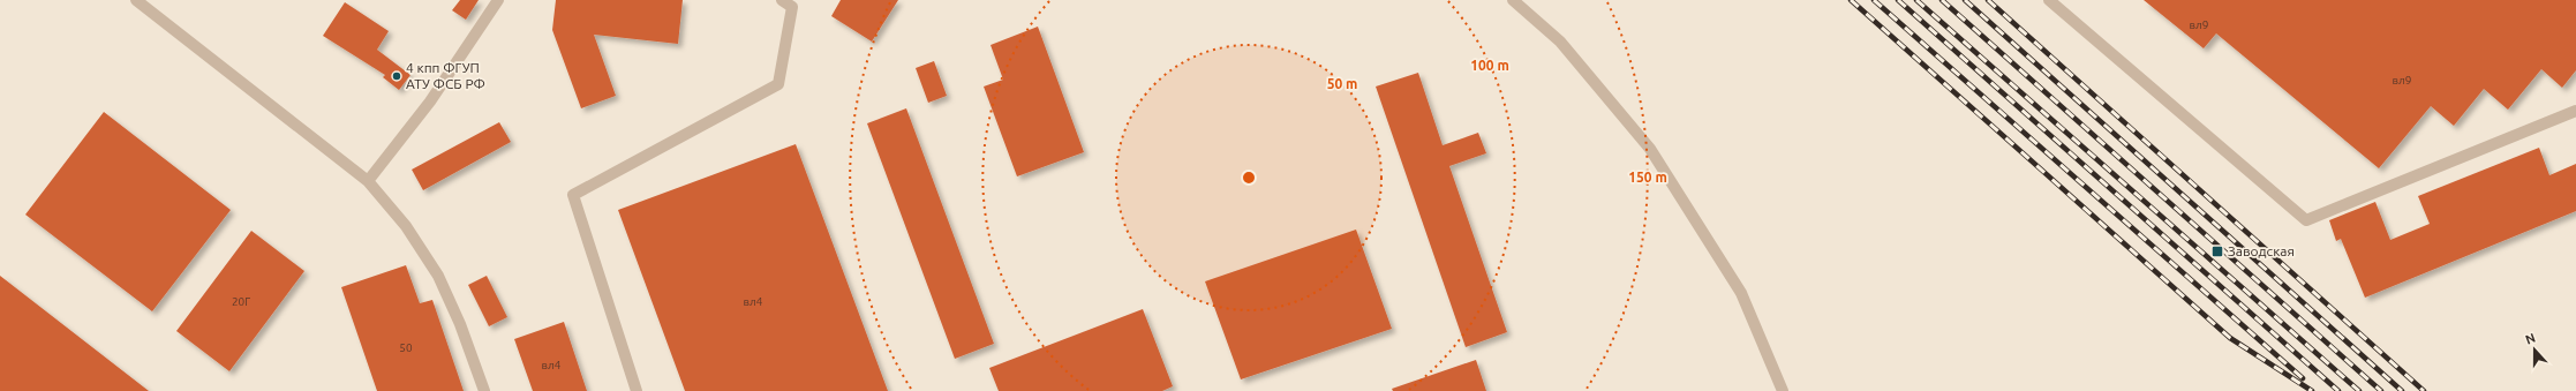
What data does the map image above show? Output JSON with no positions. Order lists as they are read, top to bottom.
{
  "places": {
    "other": ["4 кпп ФГУП АТУ ФСБ РФ"],
    "transit": ["Заводская"]
  },
  "house_numbers": [
    "вл9",
    "вл9",
    "20Г",
    "вл4",
    "50",
    "вл4"
  ],
  "north": "top",
  "rings": ["100 m", "50 m", "150 m"]
}
